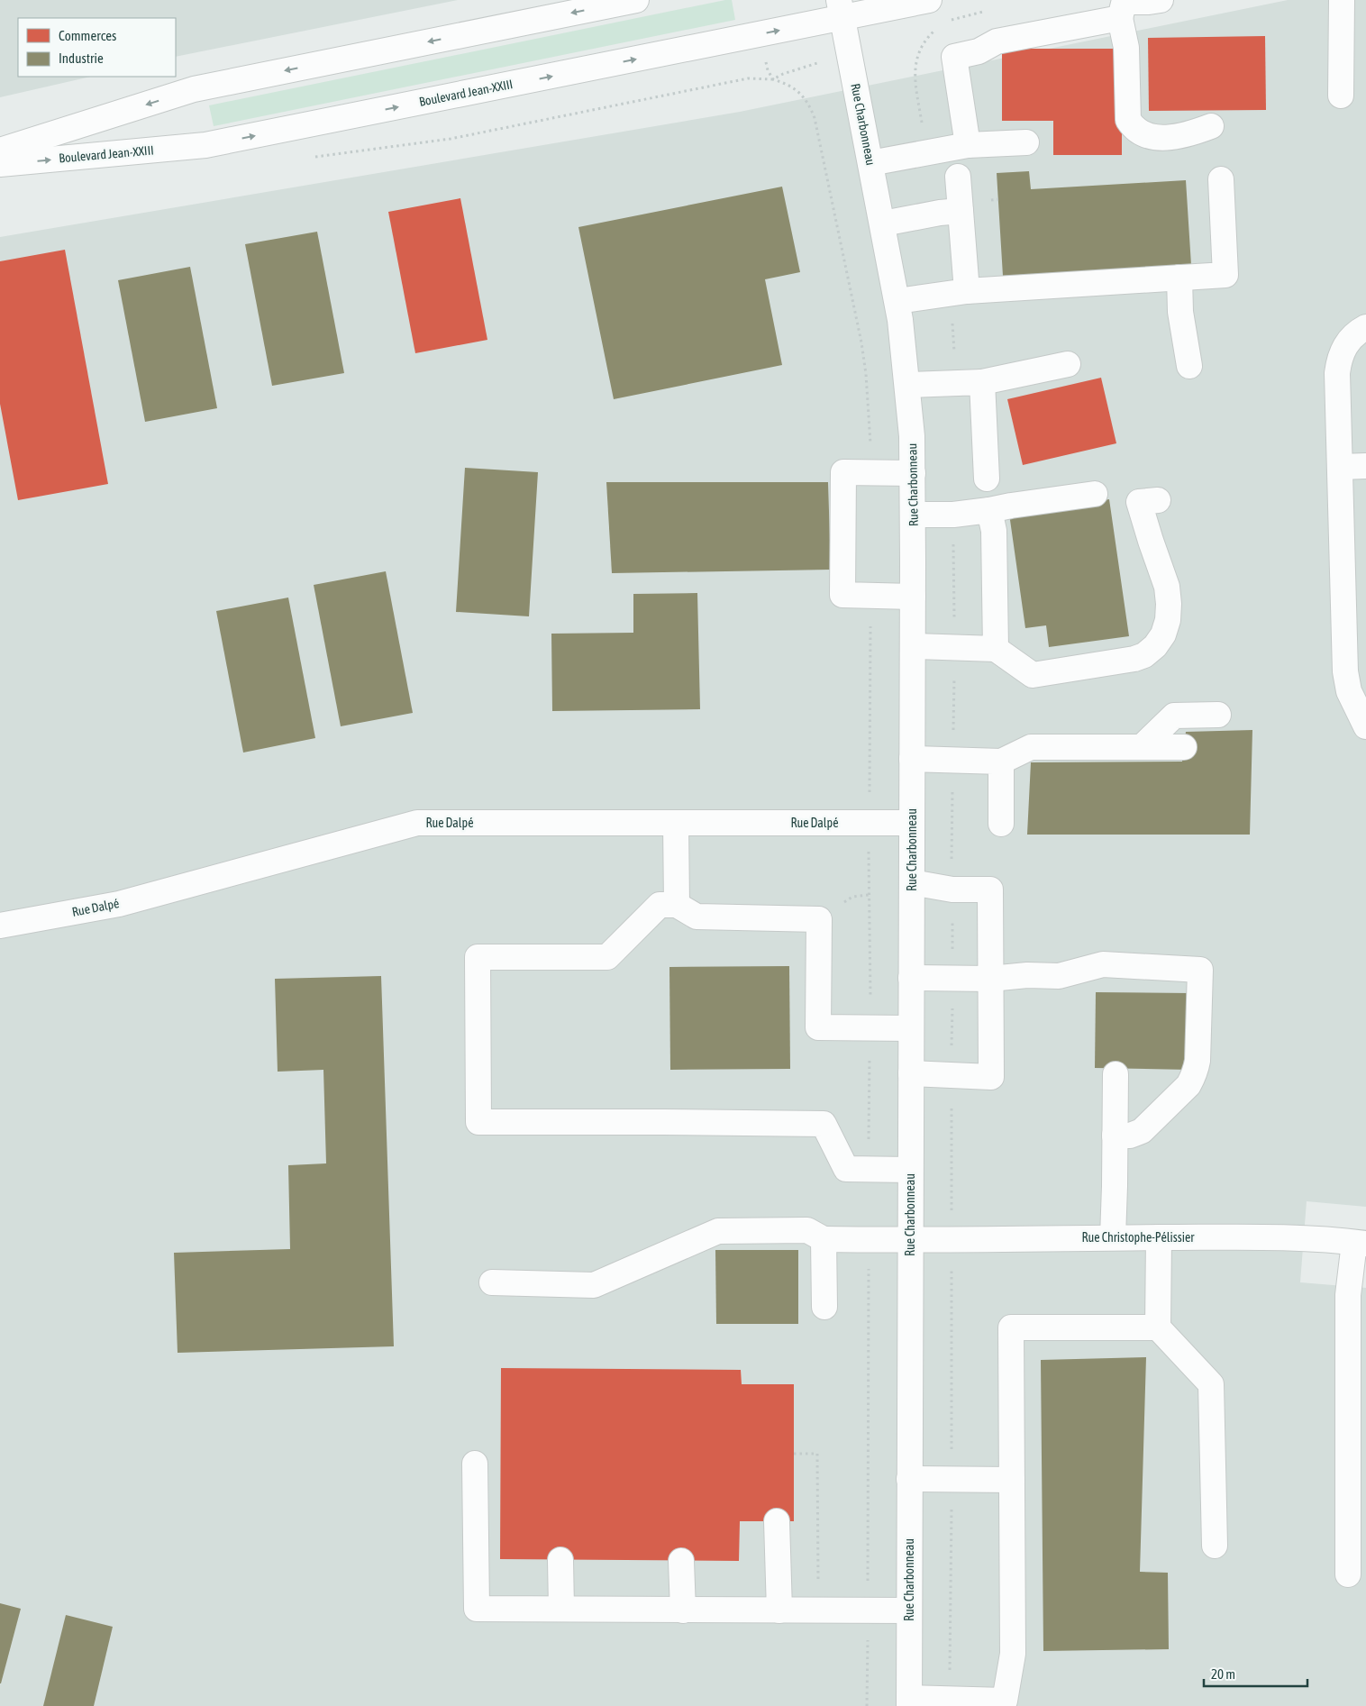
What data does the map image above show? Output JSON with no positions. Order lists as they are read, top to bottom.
{
  "streets": {
    "street": [
      "Boulevard Jean-XXIII",
      "Rue Charbonneau",
      "Rue Dalpé",
      "Rue Christophe-Pélissier"
    ]
  },
  "crossings": [
    ["Boulevard Jean-XXIII", "Rue Charbonneau"],
    ["Rue Charbonneau", "Rue Dalpé"],
    ["Rue Charbonneau", "Rue Christophe-Pélissier"]
  ],
  "legend": ["Commerces", "Industrie"],
  "scale_bar": "20 m"
}
